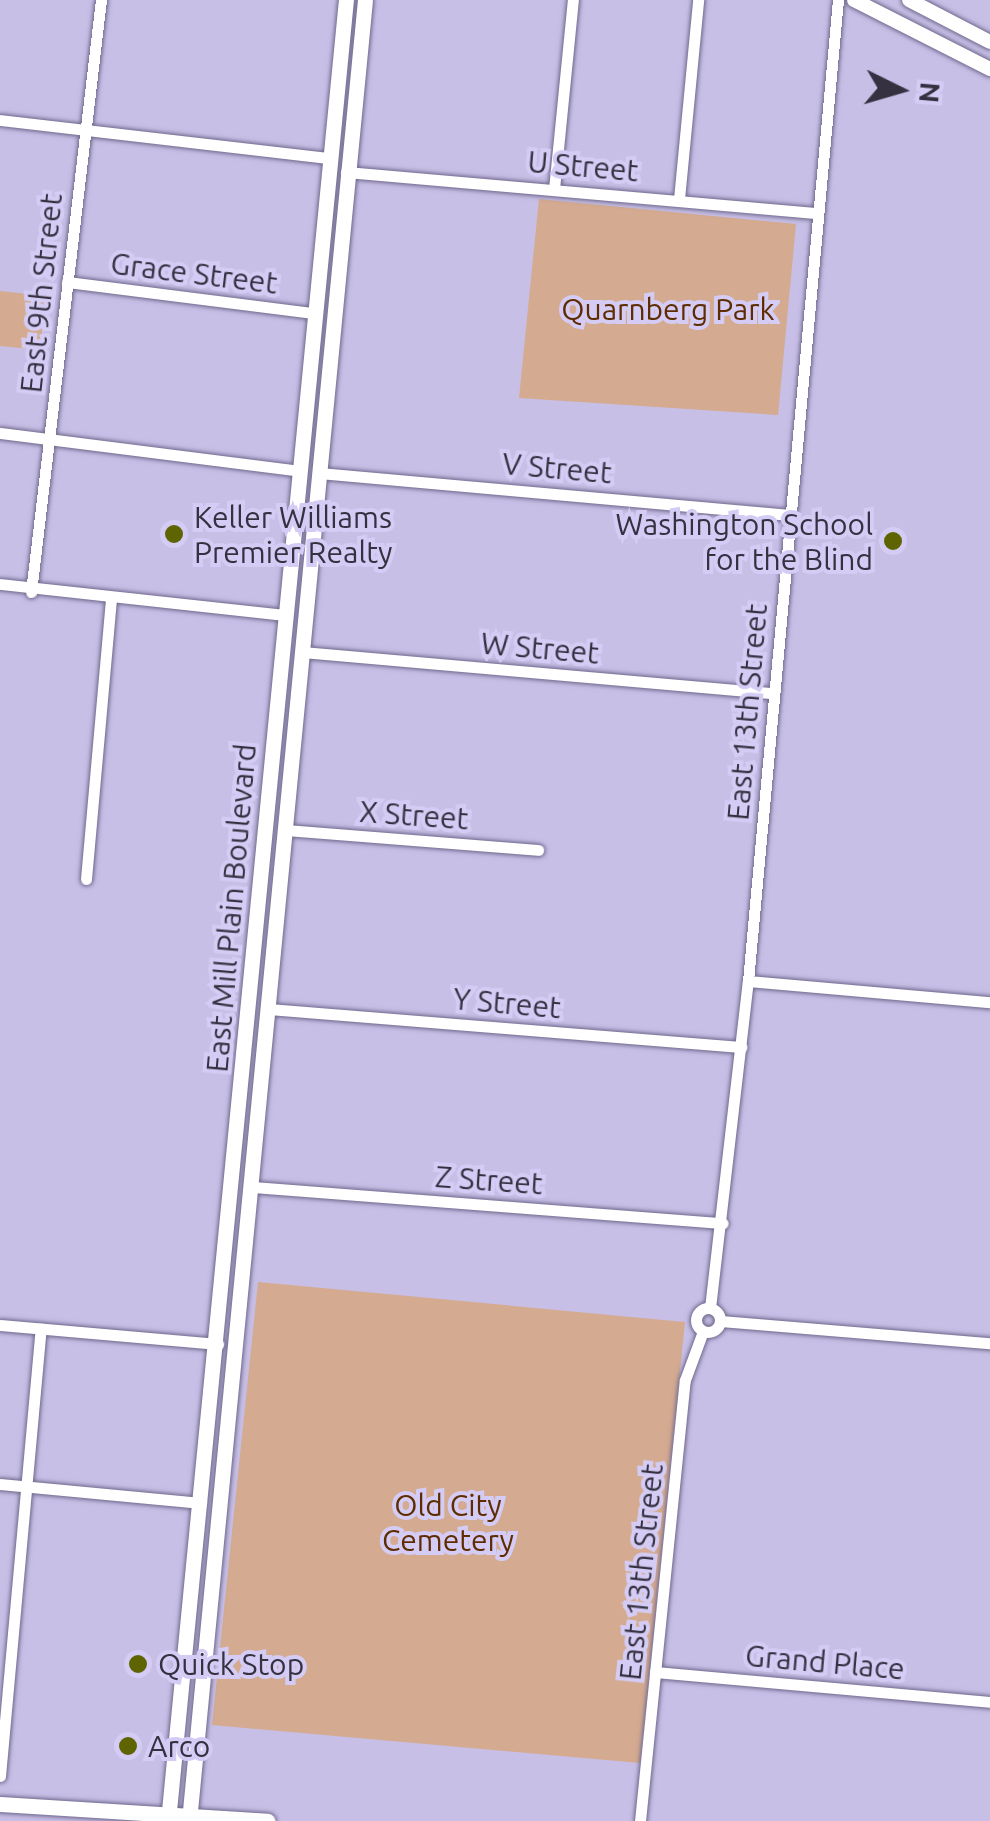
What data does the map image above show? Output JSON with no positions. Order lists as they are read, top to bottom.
{
  "streets": {
    "main road": ["East Mill Plain Boulevard"],
    "street": [
      "U Street",
      "Grace Street",
      "East 9th Street",
      "V Street",
      "W Street",
      "East 13th Street",
      "X Street",
      "Y Street",
      "Z Street",
      "Grand Place"
    ]
  },
  "crossings": [
    ["U Street", "East 13th Street"],
    ["U Street", "East Mill Plain Boulevard"],
    ["Grace Street", "East 9th Street"],
    ["Grace Street", "East Mill Plain Boulevard"],
    ["V Street", "East 13th Street"],
    ["V Street", "East Mill Plain Boulevard"],
    ["W Street", "East 13th Street"],
    ["W Street", "East Mill Plain Boulevard"],
    ["East 13th Street", "Y Street"],
    ["East 13th Street", "Z Street"],
    ["East 13th Street", "Grand Place"],
    ["X Street", "East Mill Plain Boulevard"],
    ["East Mill Plain Boulevard", "Y Street"],
    ["East Mill Plain Boulevard", "Z Street"]
  ],
  "parks": ["Quarnberg Park", "Old City Cemetery"],
  "places": [
    "Keller Williams Premier Realty",
    "Washington School for the Blind",
    "Quick Stop",
    "Arco"
  ],
  "north": "right"
}
